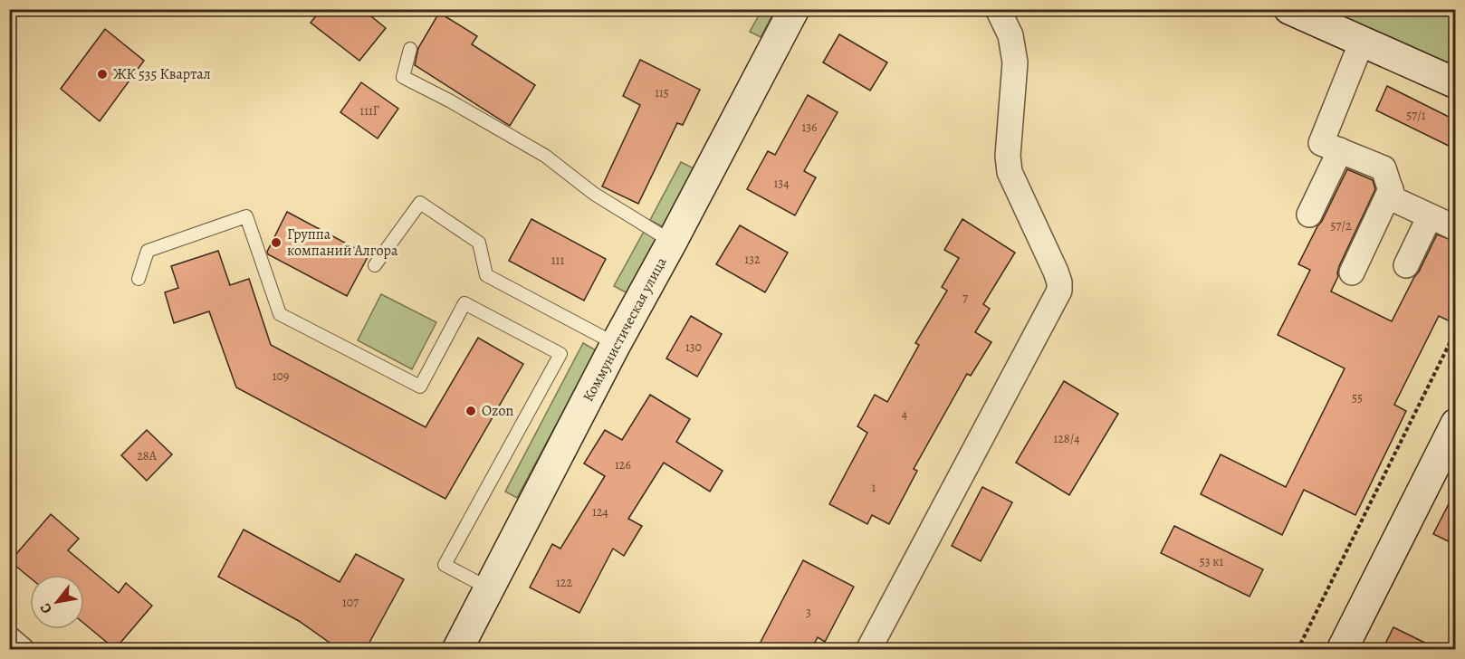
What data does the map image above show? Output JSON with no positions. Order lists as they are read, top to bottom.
{
  "streets": {
    "street": ["Коммунистическая улица"]
  },
  "places": ["ЖК 535 Квартал", "Группа компаний Алгора", "Ozon"],
  "house_numbers": [
    "115",
    "111Г",
    "57/1",
    "136",
    "134",
    "57/2",
    "132",
    "111",
    "7",
    "130",
    "109",
    "55",
    "4",
    "128/4",
    "28А",
    "126",
    "1",
    "124",
    "53 к1",
    "122",
    "107",
    "3"
  ],
  "north": "bottom left"
}
